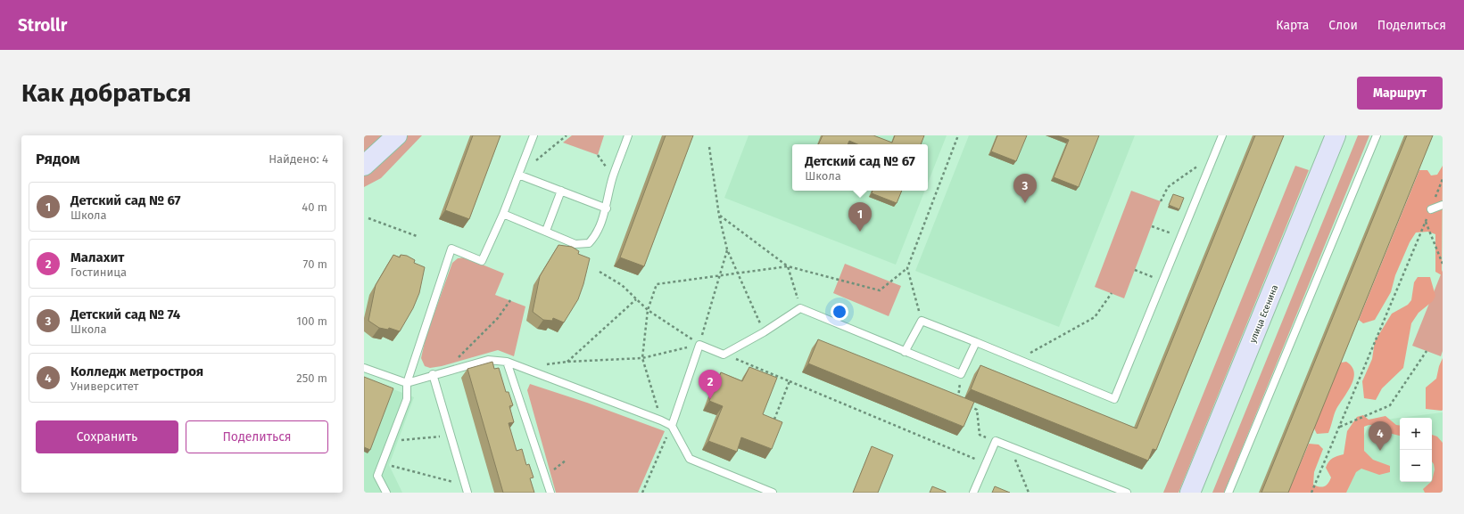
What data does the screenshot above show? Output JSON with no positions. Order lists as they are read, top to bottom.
{
  "streets": {
    "street": ["улица Есенина"]
  },
  "page": {
    "header": "Strollr",
    "nav": ["Карта", "Слои", "Поделиться"],
    "buttons": [
      "Маршрут",
      ["Сохранить", "Поделиться"]
    ],
    "title": "Как добраться",
    "heading": ["Рядом", "Найдено: 4"],
    "popup": ["Детский сад № 67", "Школа"],
    "pins": [
      "3",
      "1",
      "2",
      "4"
    ],
    "list": [
      {
        "mark": "1",
        "name": "Детский сад № 67",
        "note": "Школа",
        "value": "40 m"
      },
      {
        "mark": "2",
        "name": "Малахит",
        "note": "Гостиница",
        "value": "70 m"
      },
      {
        "mark": "3",
        "name": "Детский сад № 74",
        "note": "Школа",
        "value": "100 m"
      },
      {
        "mark": "4",
        "name": "Колледж метростроя",
        "note": "Университет",
        "value": "250 m"
      }
    ],
    "map_buttons": ["+", "−"]
  }
}
